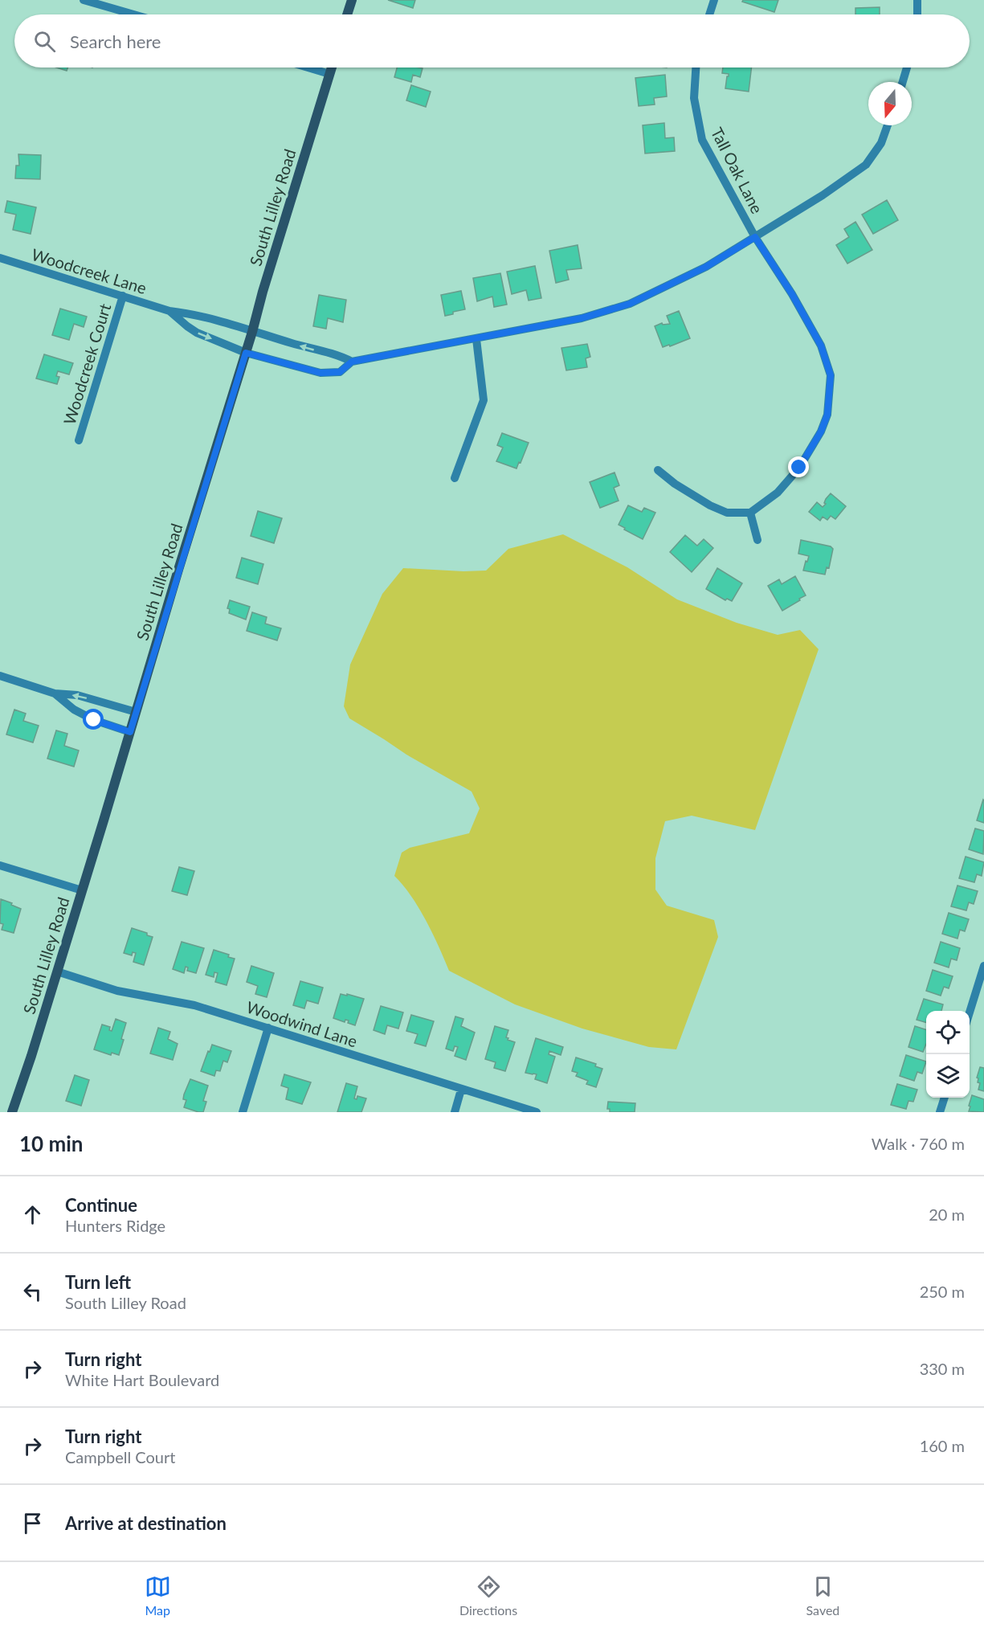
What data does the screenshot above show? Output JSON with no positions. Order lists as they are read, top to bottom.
{
  "streets": {
    "street": [
      "Tall Oak Lane",
      "South Lilley Road",
      "Woodcreek Lane",
      "Woodcreek Court",
      "Woodwind Lane"
    ]
  },
  "crossings": [
    ["South Lilley Road", "Woodcreek Lane"],
    ["South Lilley Road", "Woodwind Lane"],
    ["Woodcreek Lane", "Woodcreek Court"]
  ],
  "north": "bottom",
  "page": {
    "search": "Search here",
    "heading": ["10 min", "Walk · 760 m"],
    "list": [
      ["Continue", "Hunters Ridge", "20 m"],
      ["Turn left", "South Lilley Road", "250 m"],
      ["Turn right", "White Hart Boulevard", "330 m"],
      ["Turn right", "Campbell Court", "160 m"],
      "Arrive at destination"
    ],
    "nav": ["Map", "Directions", "Saved"]
  }
}
